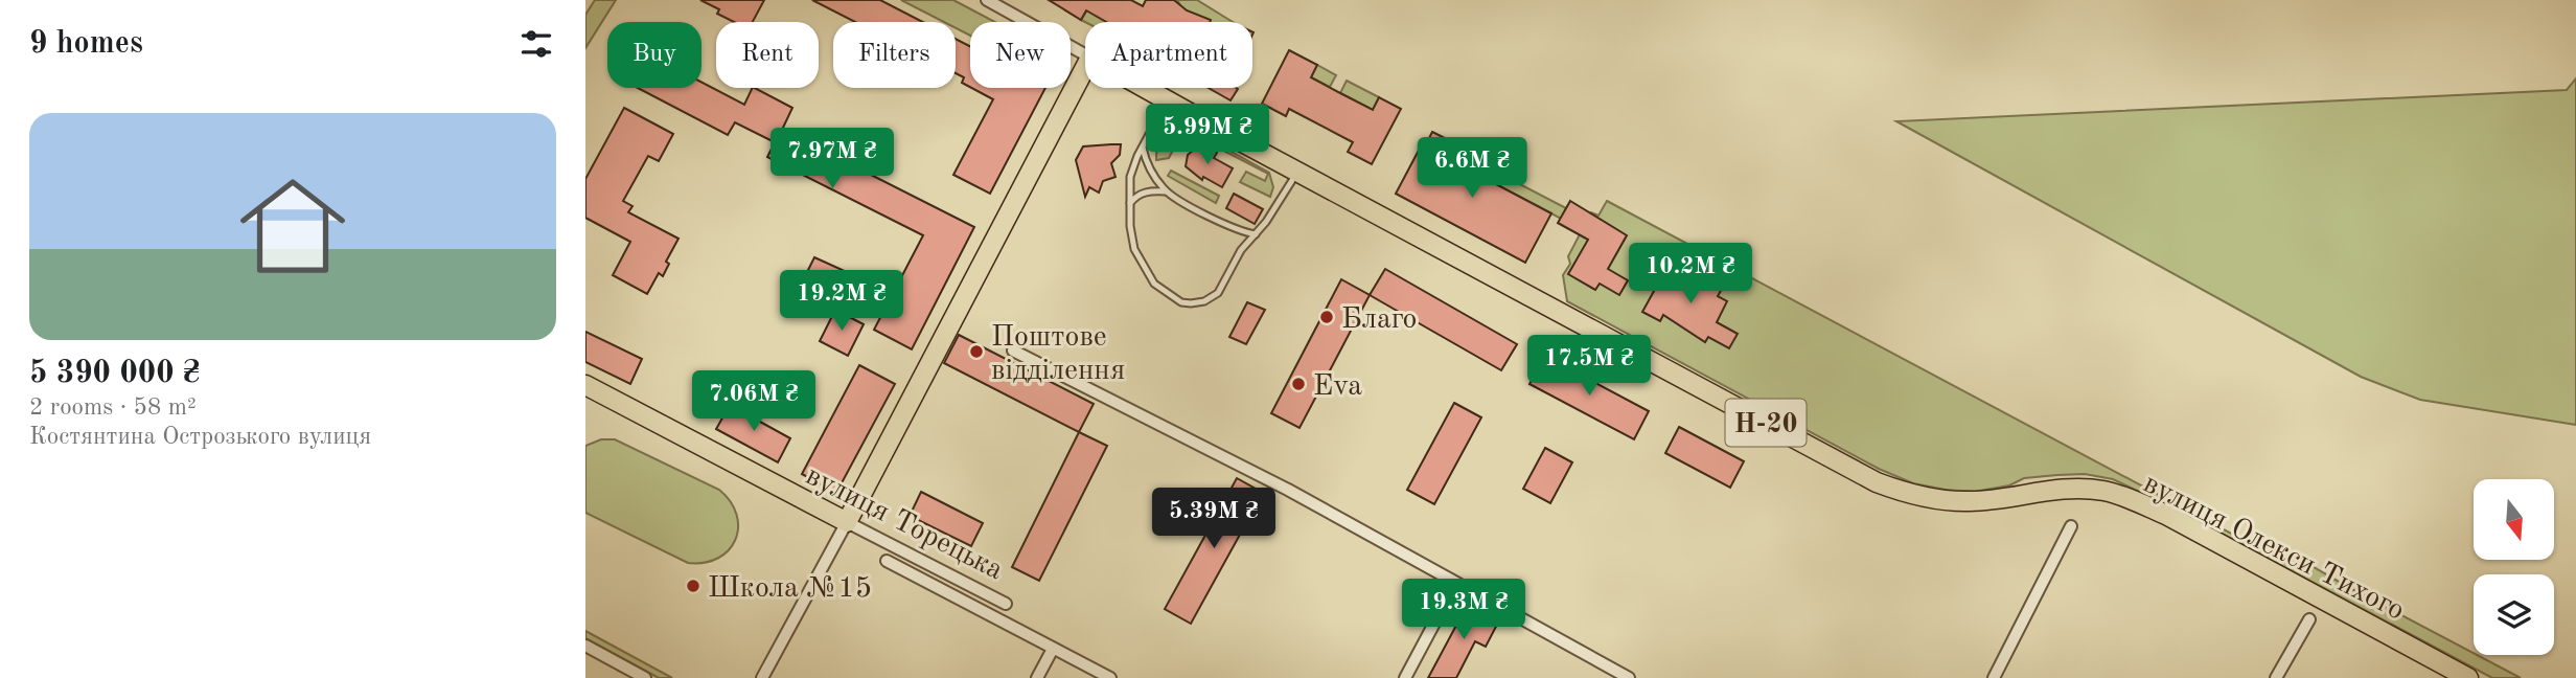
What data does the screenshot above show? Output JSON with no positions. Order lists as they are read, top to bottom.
{
  "streets": {
    "main road": ["Н-20", "вулиця Торецька", "вулиця Олекси Тихого"]
  },
  "places": [
    "Благо",
    "Поштове відділення",
    "Eva",
    "Школа №15"
  ],
  "north": "bottom",
  "page": {
    "heading": "9 homes",
    "chip": [
      "Buy",
      "Rent",
      "Filters",
      "New",
      "Apartment"
    ],
    "list": [
      {
        "name": "5 390 000 ₴",
        "note": "2 rooms · 58 m² · Костянтина Острозького вулиця"
      }
    ],
    "price": [
      "5.99M ₴",
      "7.97M ₴",
      "6.6M ₴",
      "10.2M ₴",
      "19.2M ₴",
      "17.5M ₴",
      "7.06M ₴",
      "5.39M ₴",
      "19.3M ₴"
    ]
  }
}
